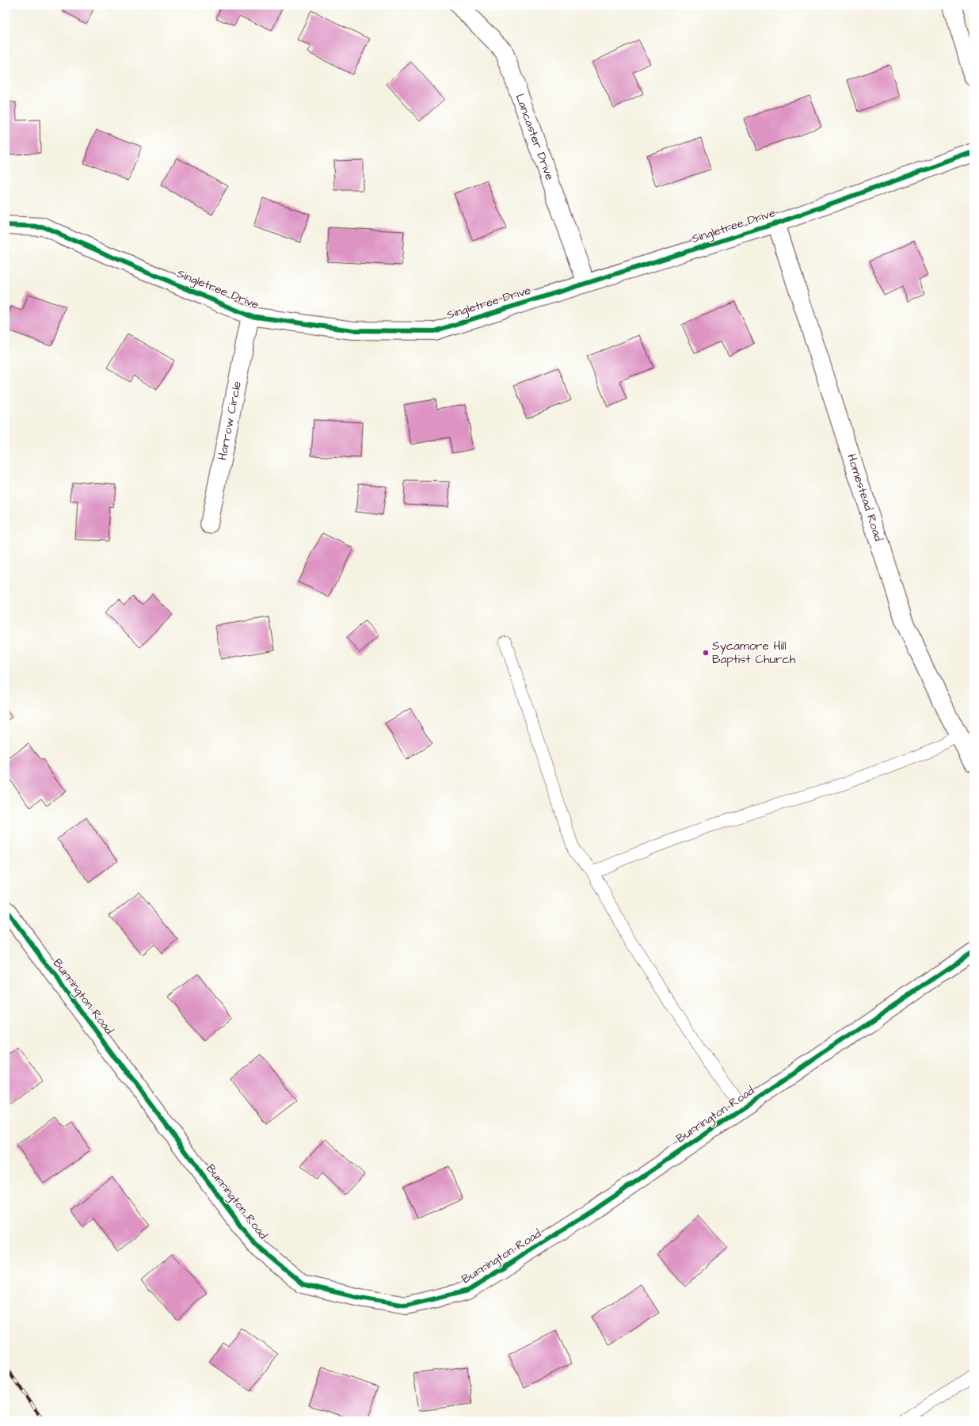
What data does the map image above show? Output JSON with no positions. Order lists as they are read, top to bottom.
{
  "streets": {
    "street": [
      "Lancaster Drive",
      "Singletree Drive",
      "Harrow Circle",
      "Homestead Road",
      "Burrington Road"
    ]
  },
  "crossings": [
    ["Lancaster Drive", "Singletree Drive"],
    ["Singletree Drive", "Harrow Circle"],
    ["Singletree Drive", "Homestead Road"]
  ],
  "places": ["Sycamore Hill Baptist Church"]
}
